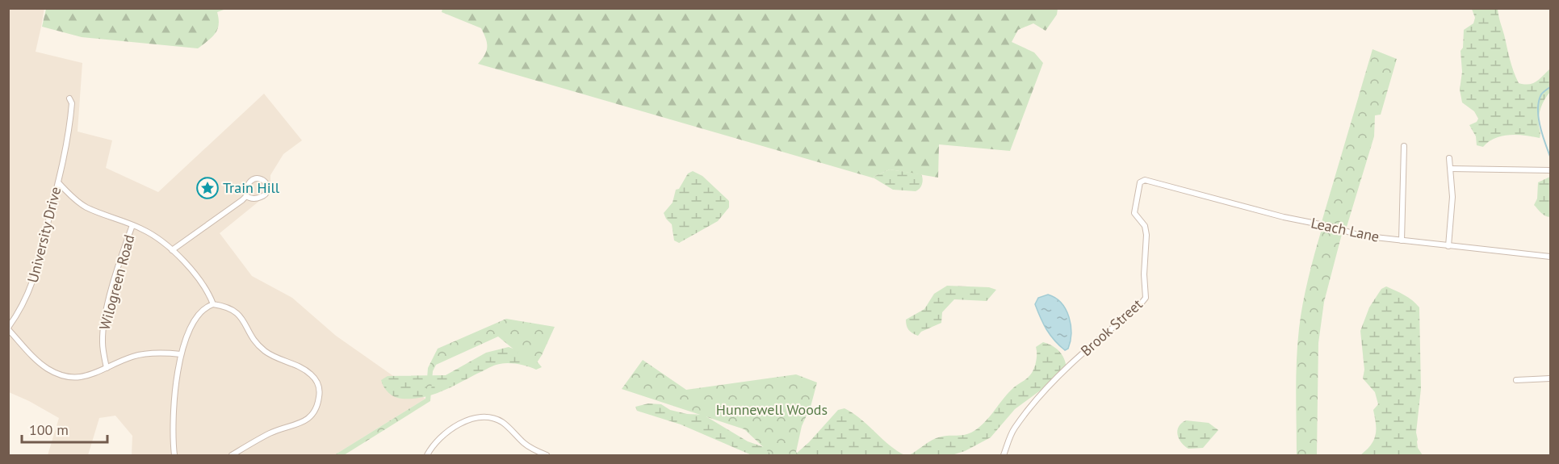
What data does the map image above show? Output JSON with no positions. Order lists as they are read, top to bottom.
{
  "streets": {
    "street": [
      "Leach Lane",
      "University Drive",
      "Wilogreen Road",
      "Brook Street"
    ]
  },
  "crossings": [
    ["Leach Lane", "Brook Street"]
  ],
  "parks": ["Hunnewell Woods"],
  "places": {
    "place": ["Train Hill"]
  },
  "scale_bar": "100 m"
}
